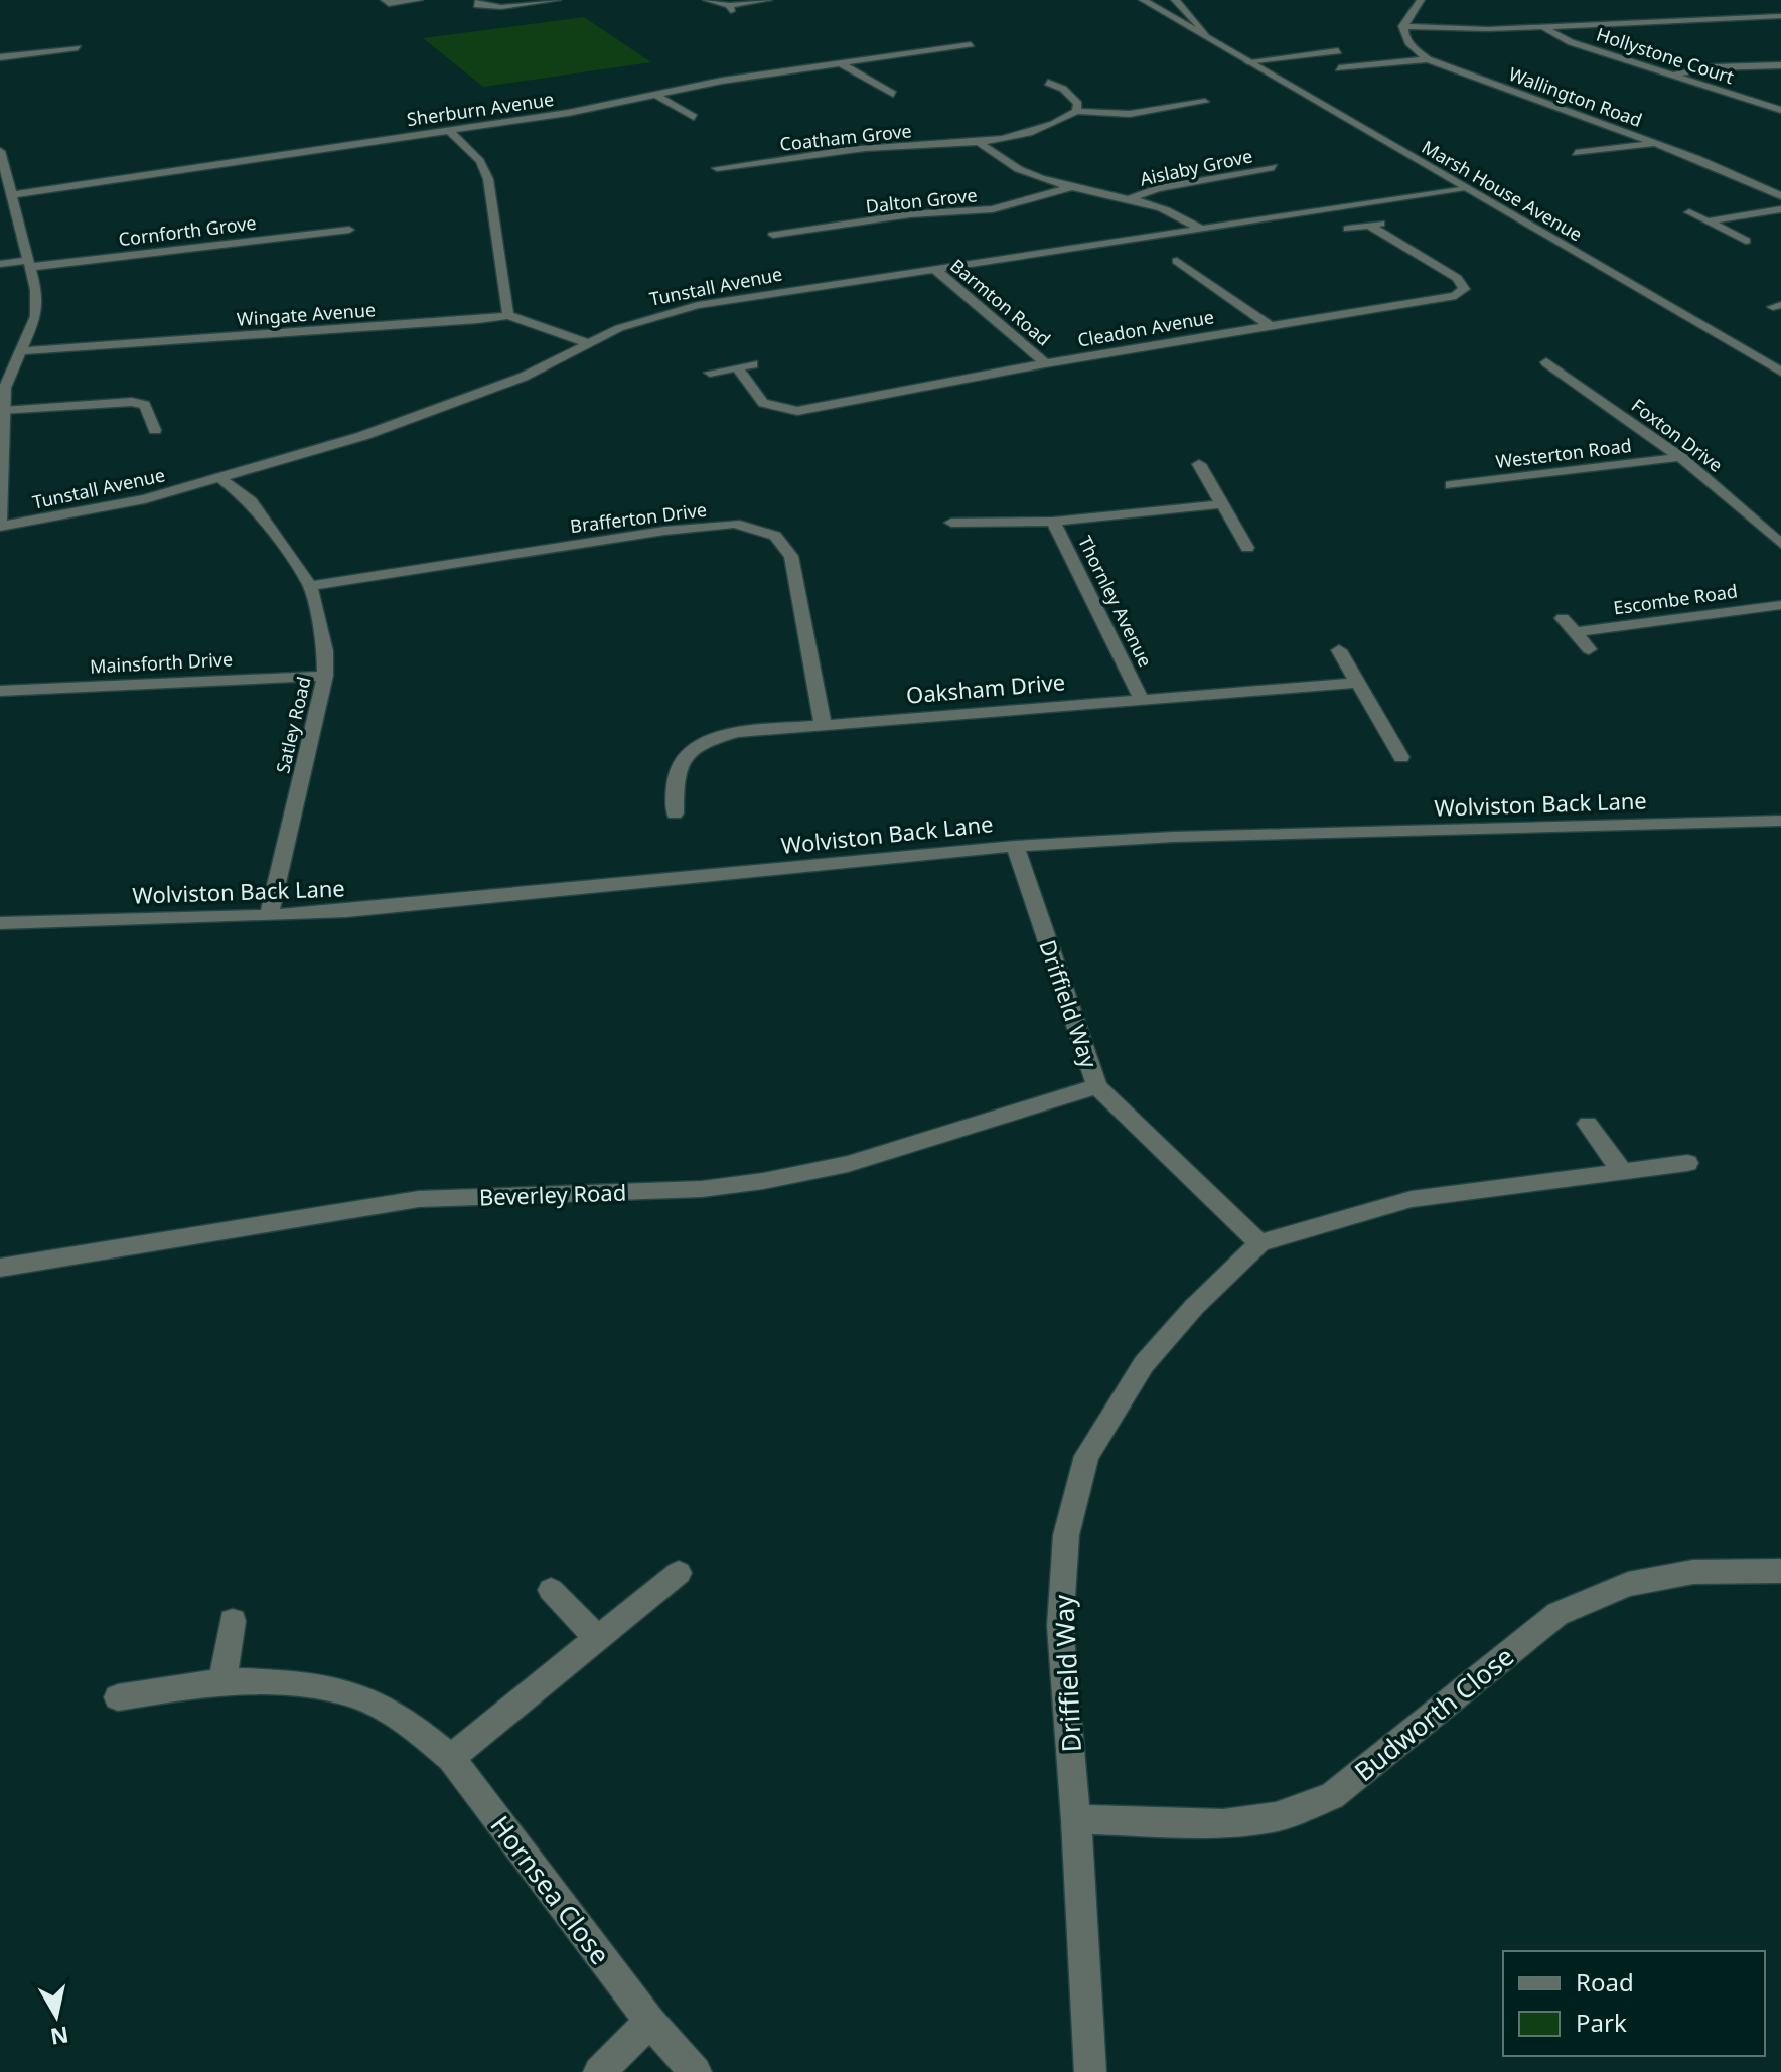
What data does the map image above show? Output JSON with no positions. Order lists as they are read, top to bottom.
{
  "streets": {
    "street": [
      "Hollystone Court",
      "Wallington Road",
      "Sherburn Avenue",
      "Coatham Grove",
      "Aislaby Grove",
      "Marsh House Avenue",
      "Dalton Grove",
      "Cornforth Grove",
      "Tunstall Avenue",
      "Barmton Road",
      "Wingate Avenue",
      "Cleadon Avenue",
      "Foxton Drive",
      "Westerton Road",
      "Brafferton Drive",
      "Escombe Road",
      "Thornley Avenue",
      "Mainsforth Drive",
      "Oaksham Drive",
      "Satley Road",
      "Wolviston Back Lane",
      "Driffield Way",
      "Beverley Road",
      "Budworth Close",
      "Hornsea Close"
    ]
  },
  "crossings": [
    ["Marsh House Avenue", "Tunstall Avenue"],
    ["Tunstall Avenue", "Barmton Road"],
    ["Tunstall Avenue", "Wingate Avenue"],
    ["Tunstall Avenue", "Satley Road"],
    ["Barmton Road", "Cleadon Avenue"],
    ["Foxton Drive", "Westerton Road"],
    ["Brafferton Drive", "Oaksham Drive"],
    ["Brafferton Drive", "Satley Road"],
    ["Thornley Avenue", "Oaksham Drive"],
    ["Mainsforth Drive", "Satley Road"],
    ["Satley Road", "Wolviston Back Lane"],
    ["Wolviston Back Lane", "Driffield Way"],
    ["Driffield Way", "Beverley Road"],
    ["Driffield Way", "Budworth Close"]
  ],
  "legend": ["Road", "Park"],
  "north": "bottom"
}
